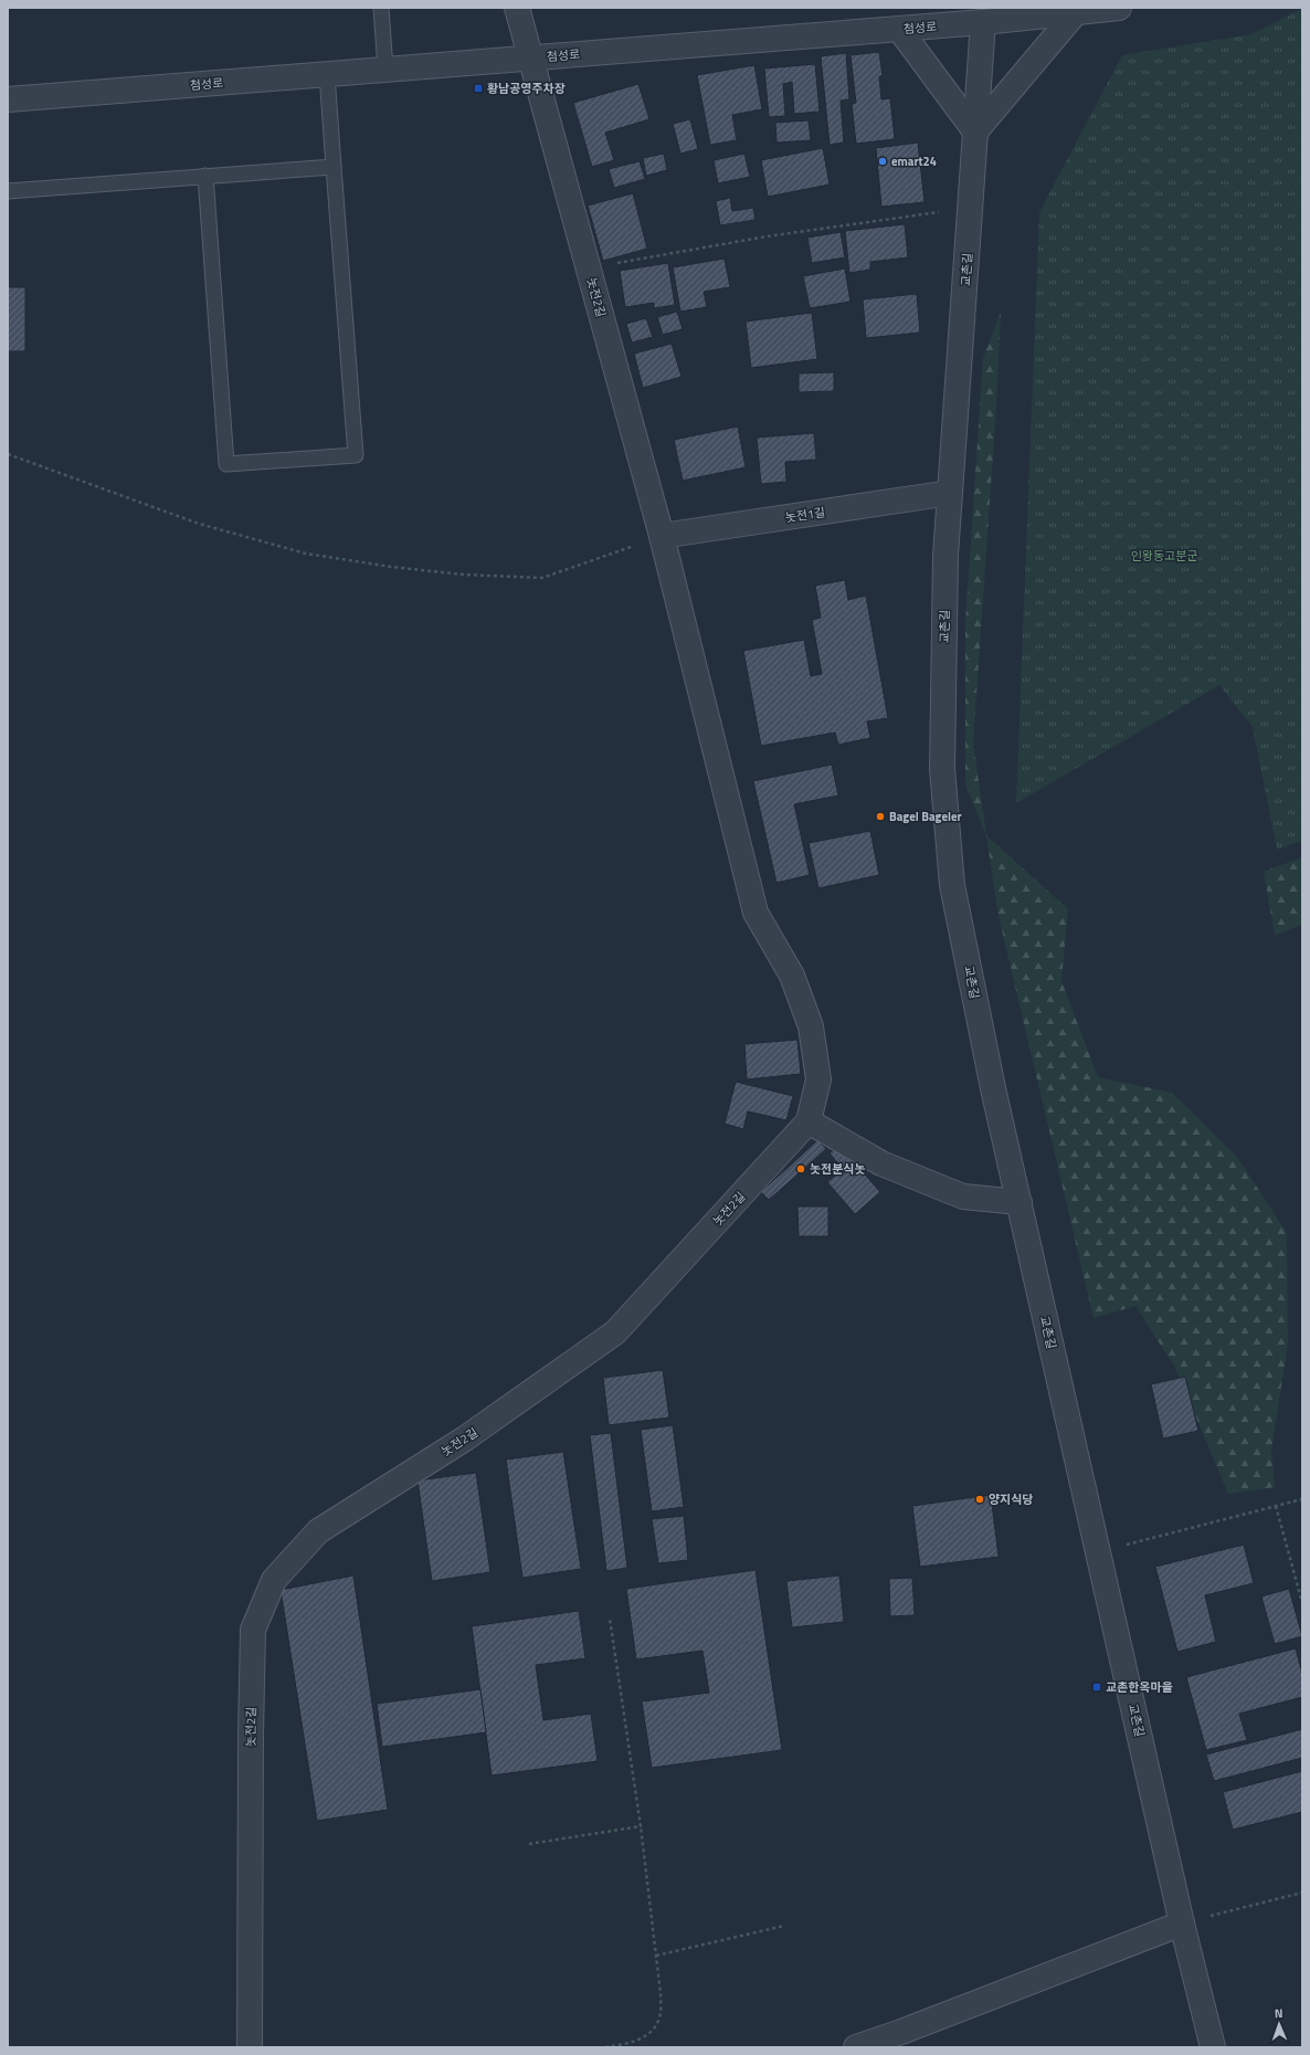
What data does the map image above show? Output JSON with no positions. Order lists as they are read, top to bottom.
{
  "streets": {
    "street": [
      "첨성로",
      "교촌길",
      "놋전2길",
      "놋전1길"
    ]
  },
  "crossings": [
    ["첨성로", "교촌길"],
    ["첨성로", "놋전2길"],
    ["교촌길", "놋전1길"],
    ["놋전2길", "놋전1길"]
  ],
  "parks": ["인왕동고분군"],
  "places": {
    "transit": ["황남공영주차장", "교촌한옥마을"],
    "other": [
      "emart24",
      "Bagel Bageler",
      "놋전분식놋",
      "양지식당"
    ]
  },
  "north": "top"
}
